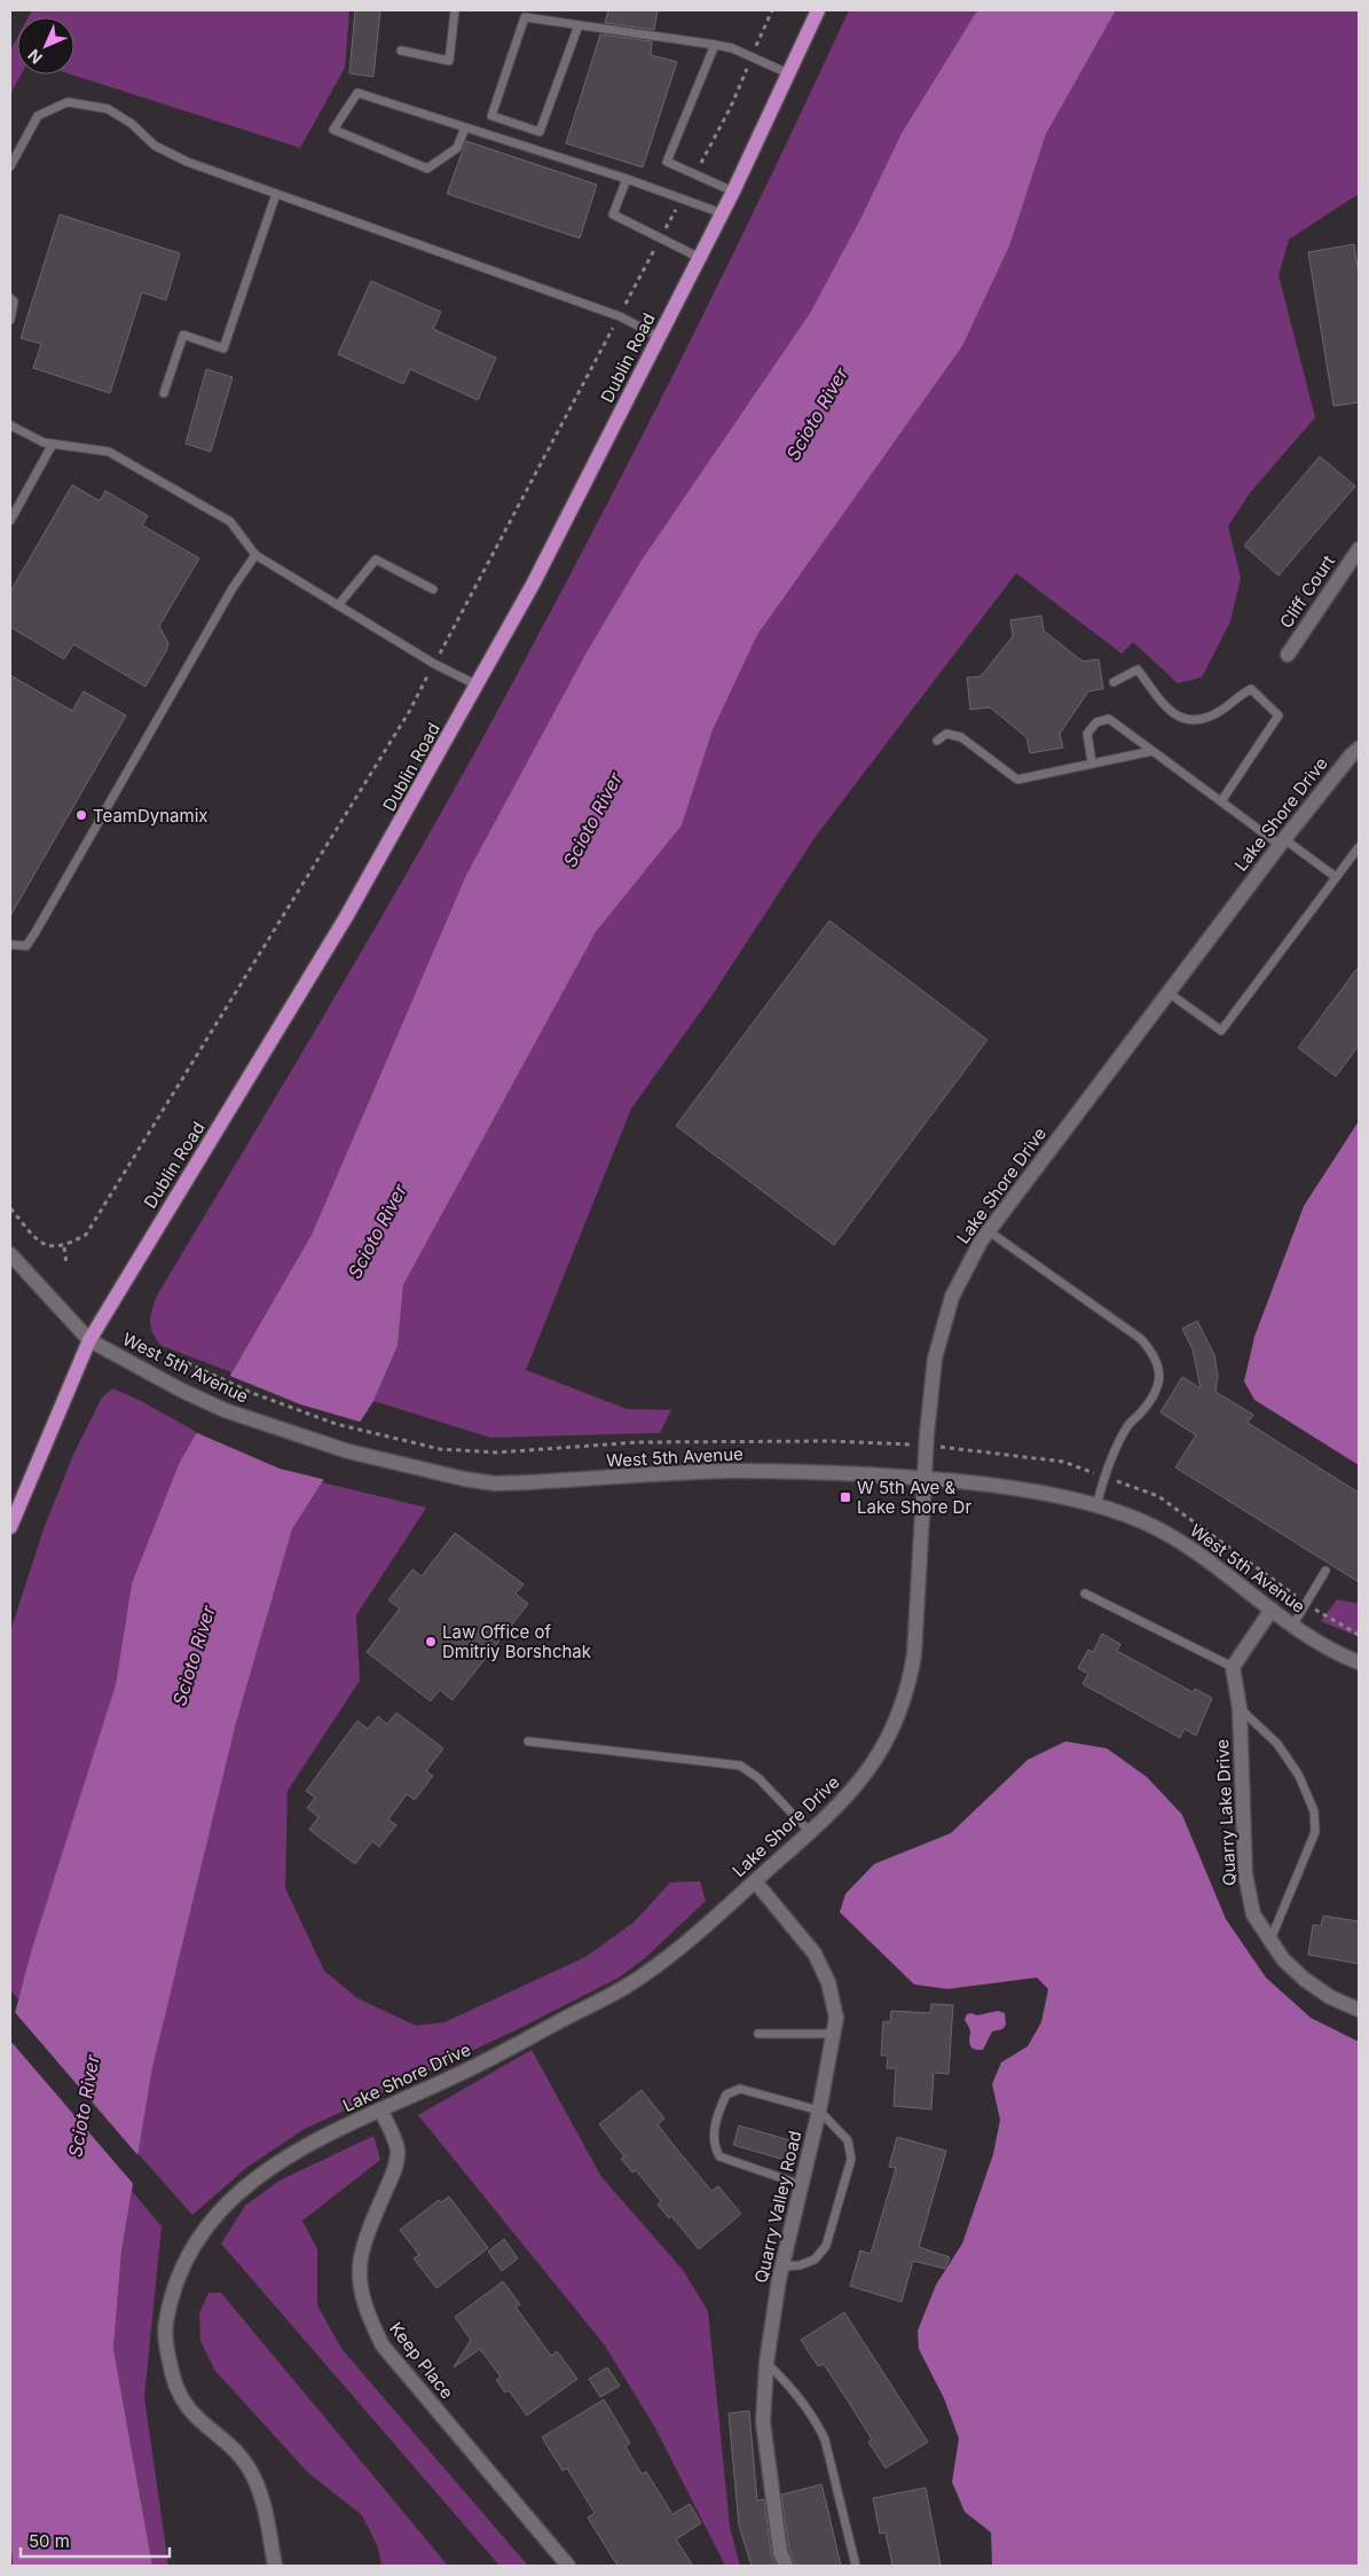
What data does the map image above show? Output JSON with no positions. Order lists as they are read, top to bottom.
{
  "streets": {
    "main road": ["Dublin Road"],
    "street": [
      "Cliff Court",
      "Lake Shore Drive",
      "West 5th Avenue",
      "Quarry Lake Drive",
      "Quarry Valley Road",
      "Keep Place"
    ]
  },
  "crossings": [
    ["Dublin Road", "West 5th Avenue"],
    ["Lake Shore Drive", "West 5th Avenue"],
    ["Lake Shore Drive", "Quarry Valley Road"],
    ["Lake Shore Drive", "Keep Place"]
  ],
  "water": ["Scioto River"],
  "places": {
    "other": ["TeamDynamix", "Law Office of Dmitriy Borshchak"],
    "transit": ["W 5th Ave & Lake Shore Dr"]
  },
  "scale_bar": "50 m",
  "north": "bottom left"
}
